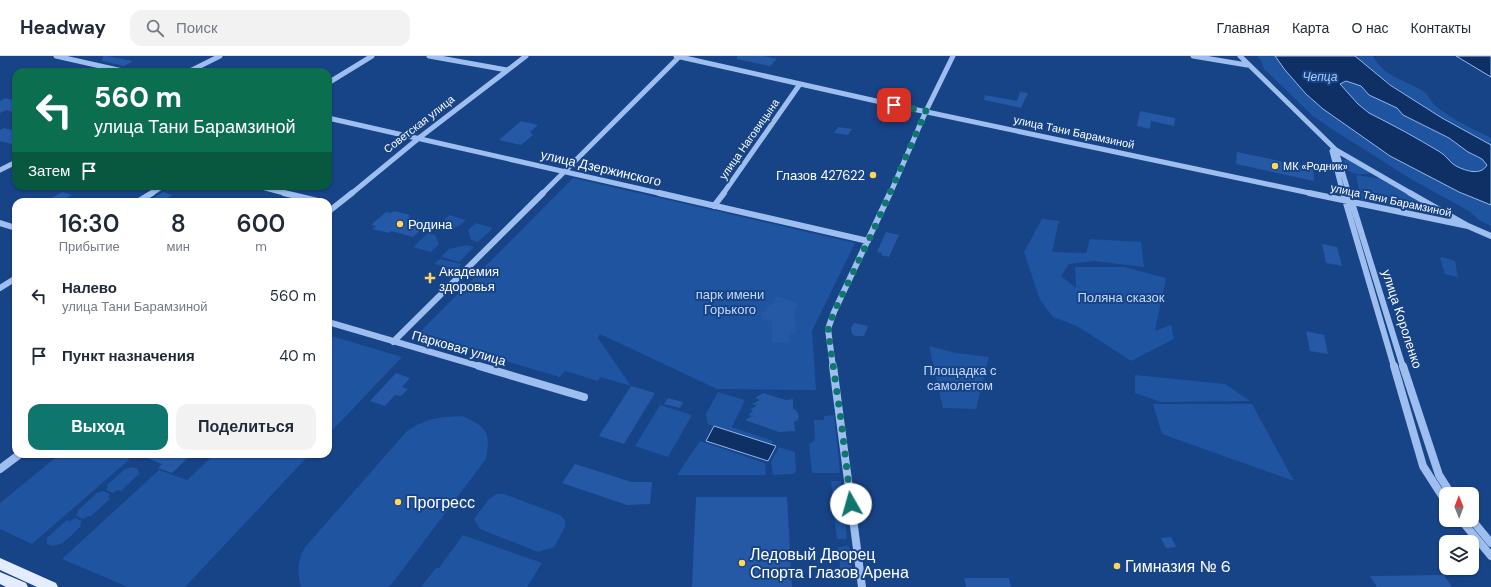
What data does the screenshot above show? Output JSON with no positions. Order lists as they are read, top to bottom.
{
  "streets": {
    "street": [
      "Советская улица",
      "улица Тани Барамзиной",
      "улица Наговицына",
      "улица Дзержинского",
      "улица Короленко",
      "Парковая улица"
    ]
  },
  "crossings": [
    ["Советская улица", "улица Дзержинского"],
    ["улица Тани Барамзиной", "улица Наговицына"],
    ["улица Тани Барамзиной", "улица Короленко"],
    ["улица Наговицына", "улица Дзержинского"]
  ],
  "water": ["Чепца"],
  "parks": ["парк имени Горького", "Поляна сказок", "Площадка с самолетом"],
  "places": {
    "other": [
      "МК «Родник»",
      "Глазов 427622",
      "Родина",
      "Прогресс",
      "Ледовый Дворец Спорта Глазов Арена",
      "Гимназия № 6"
    ],
    "health": ["Академия здоровья"]
  },
  "north": "top",
  "page": {
    "header": "Headway",
    "search": "Поиск",
    "nav": [
      "Главная",
      "Карта",
      "О нас",
      "Контакты"
    ],
    "turn": ["560 m", "улица Тани Барамзиной"],
    "then": "Затем",
    "eta": [
      "16:30",
      "Прибытие",
      "8",
      "мин",
      "600",
      "m"
    ],
    "list": [
      {
        "name": "Налево",
        "note": "улица Тани Барамзиной",
        "value": "560 m"
      },
      {
        "name": "Пункт назначения",
        "value": "40 m"
      }
    ],
    "buttons": ["Выход", "Поделиться"]
  }
}
